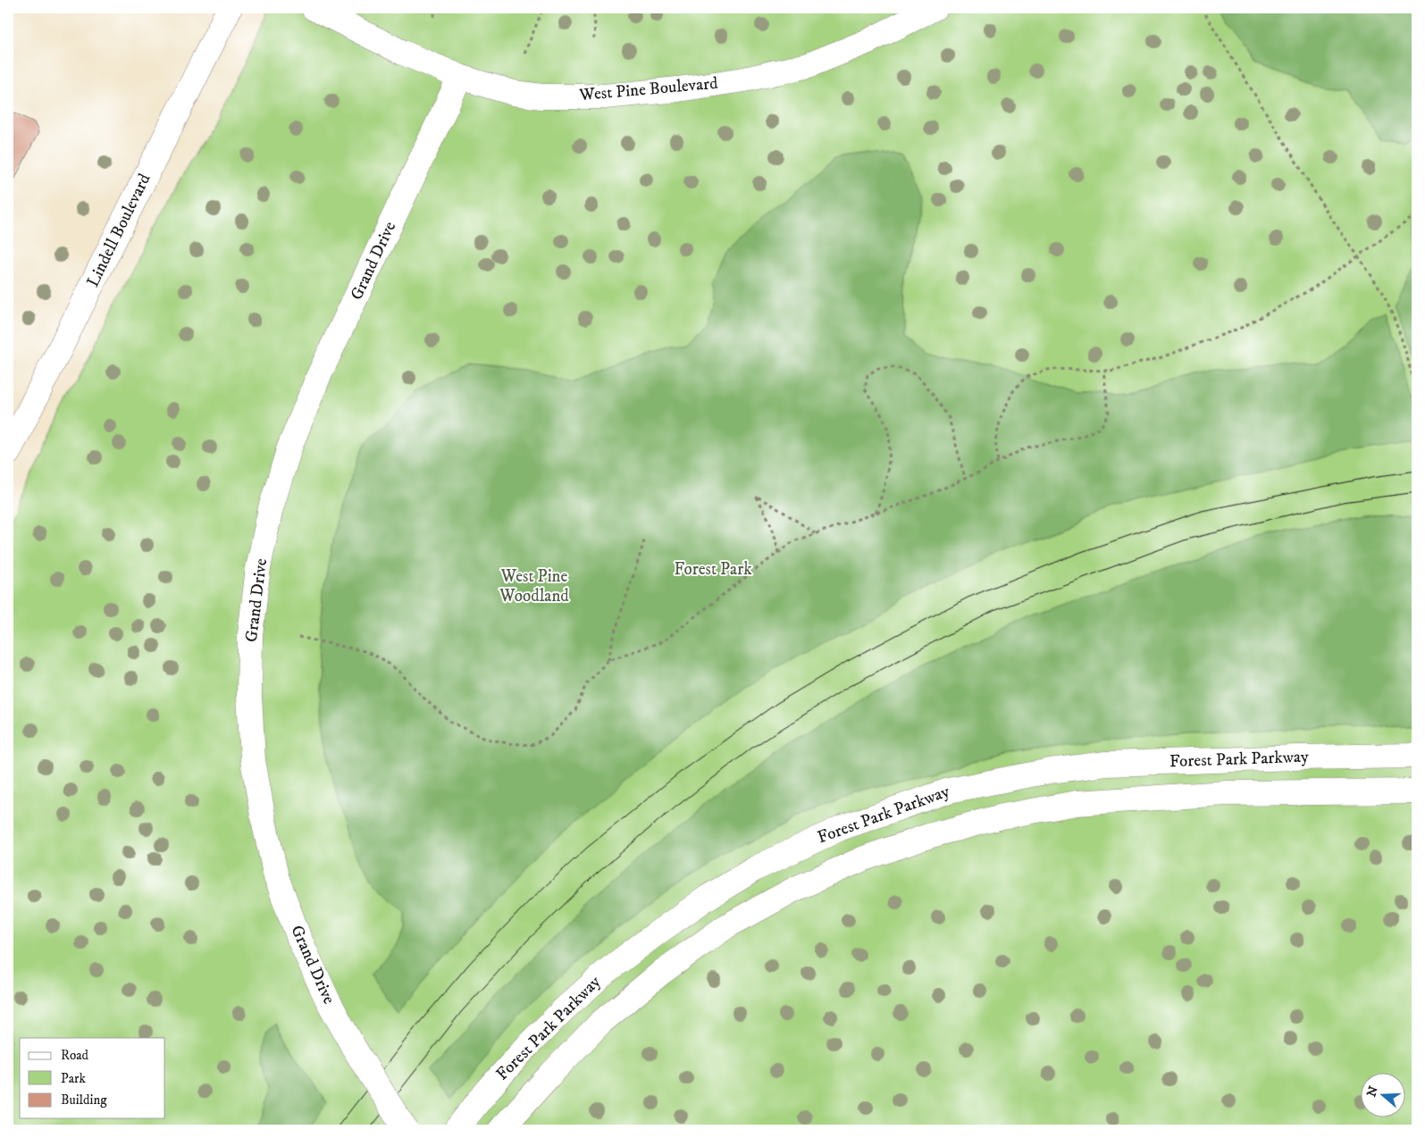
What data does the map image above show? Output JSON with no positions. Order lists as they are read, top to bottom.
{
  "streets": {
    "main road": [
      "West Pine Boulevard",
      "Lindell Boulevard",
      "Grand Drive",
      "Forest Park Parkway"
    ]
  },
  "crossings": [
    ["West Pine Boulevard", "Grand Drive"]
  ],
  "parks": ["Forest Park", "West Pine Woodland"],
  "legend": ["Road", "Park", "Building"],
  "north": "left"
}
